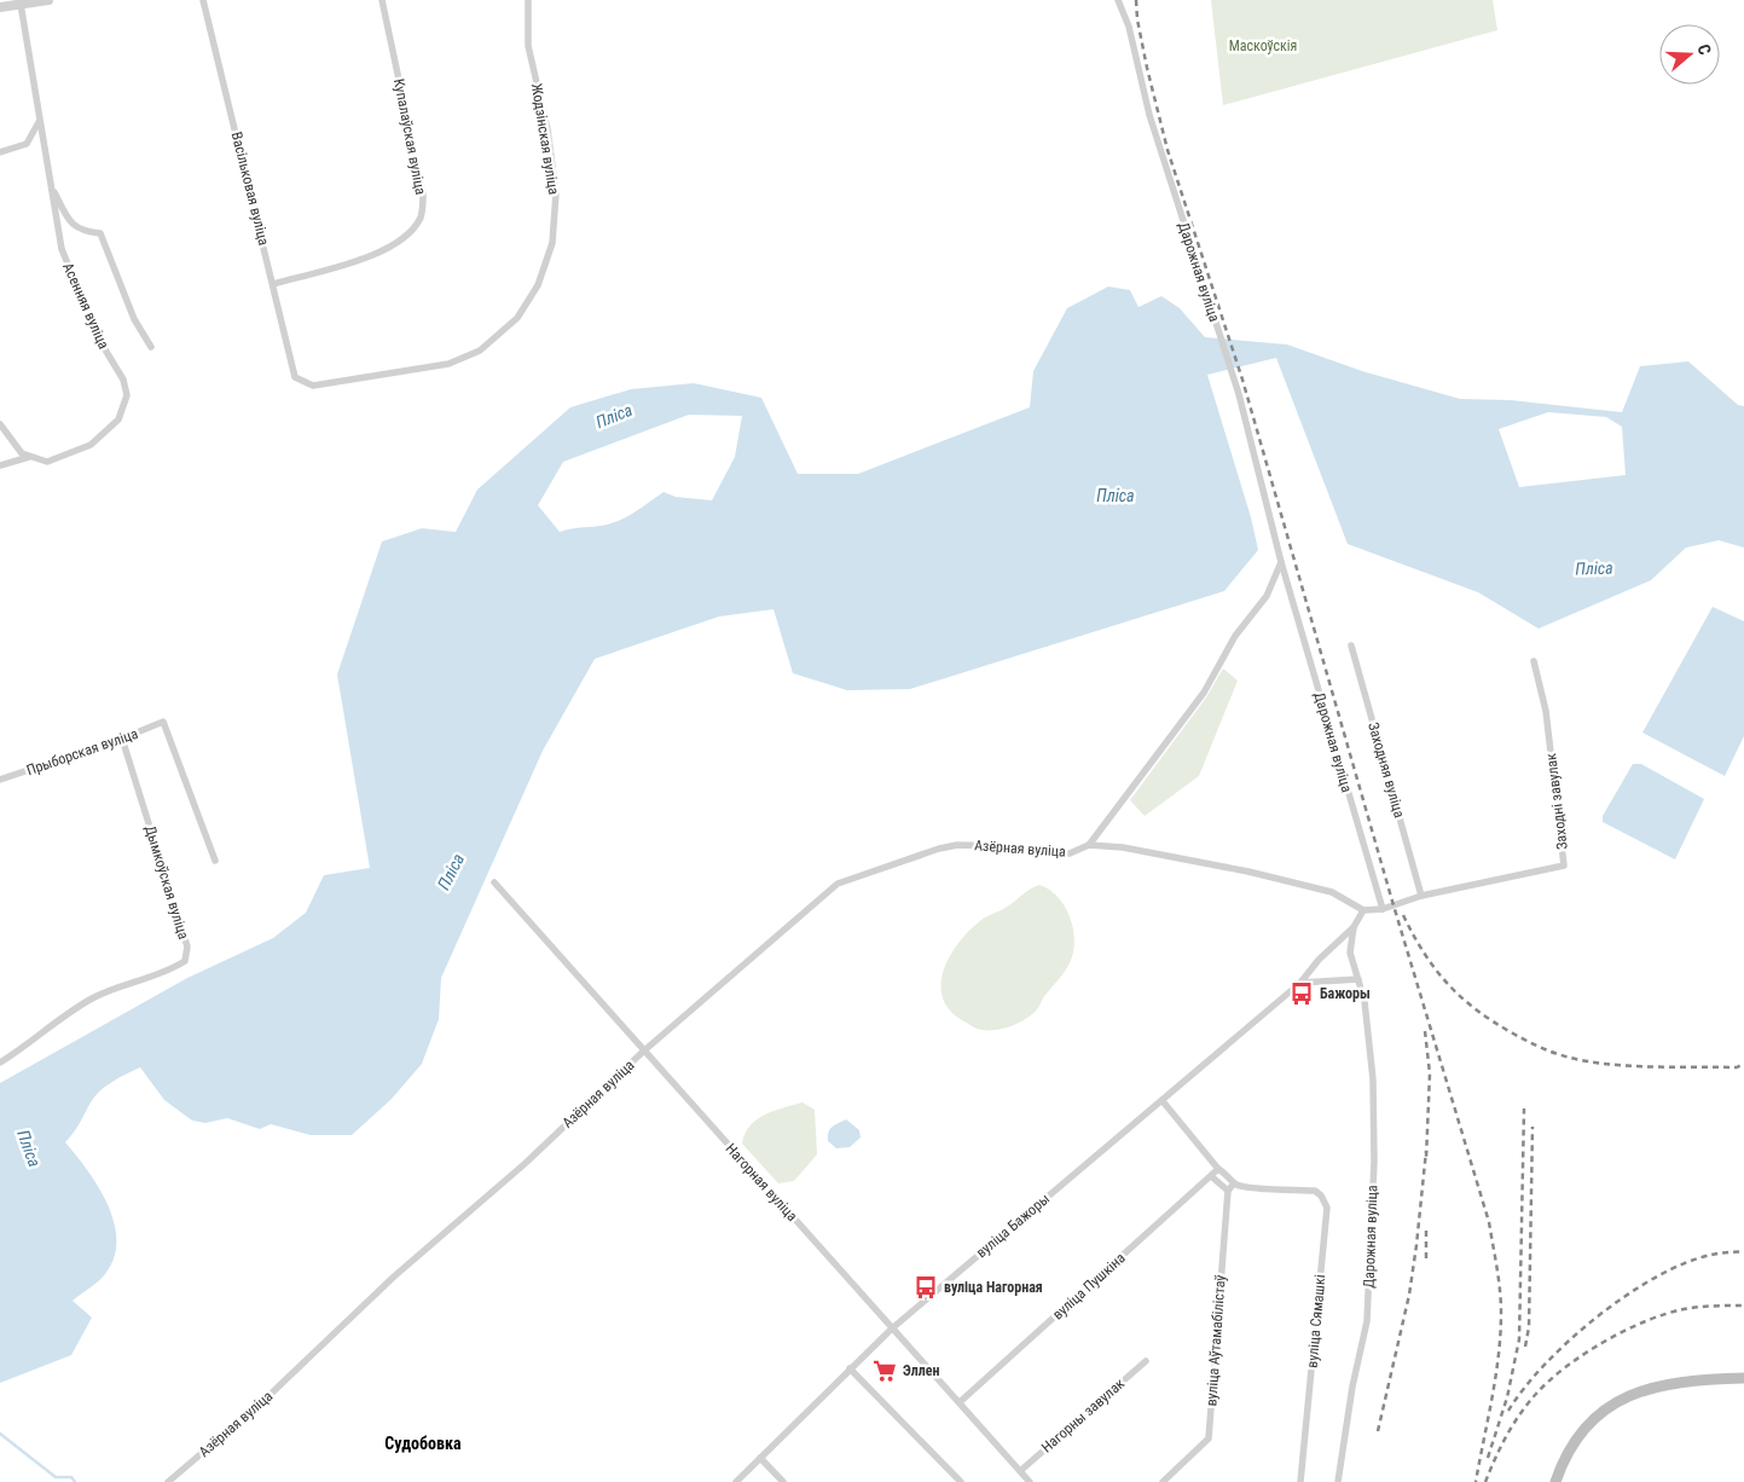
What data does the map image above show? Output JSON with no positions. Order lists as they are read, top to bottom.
{
  "streets": {
    "street": [
      "Купалаўская вуліца",
      "Жодзінская вуліца",
      "Васільковая вуліца",
      "Дарожная вуліца",
      "Асенняя вуліца",
      "Прыборская вуліца",
      "Заходняя вуліца",
      "Заходні завулак",
      "Азёрная вуліца",
      "Дымкоўская вуліца",
      "Нагорная вуліца",
      "вуліца Бажоры",
      "вуліца Пушкіна",
      "вуліца Сямашкі",
      "вуліца Аўтамабілістаў",
      "Нагорны завулак"
    ]
  },
  "crossings": [
    ["Купалаўская вуліца", "Васільковая вуліца"],
    ["Жодзінская вуліца", "Васільковая вуліца"],
    ["Дарожная вуліца", "Заходні завулак"],
    ["Дарожная вуліца", "Азёрная вуліца"],
    ["Дарожная вуліца", "вуліца Бажоры"],
    ["Прыборская вуліца", "Дымкоўская вуліца"],
    ["Заходняя вуліца", "Заходні завулак"],
    ["Азёрная вуліца", "Нагорная вуліца"],
    ["Нагорная вуліца", "вуліца Бажоры"],
    ["Нагорная вуліца", "вуліца Пушкіна"],
    ["Нагорная вуліца", "Нагорны завулак"]
  ],
  "districts": ["Судобовка"],
  "water": ["Пліса"],
  "parks": ["Маскоўскія"],
  "places": {
    "bus stop": ["Бажоры", "вуліца Нагорная"],
    "supermarket": ["Эллен"]
  },
  "north": "right"
}
